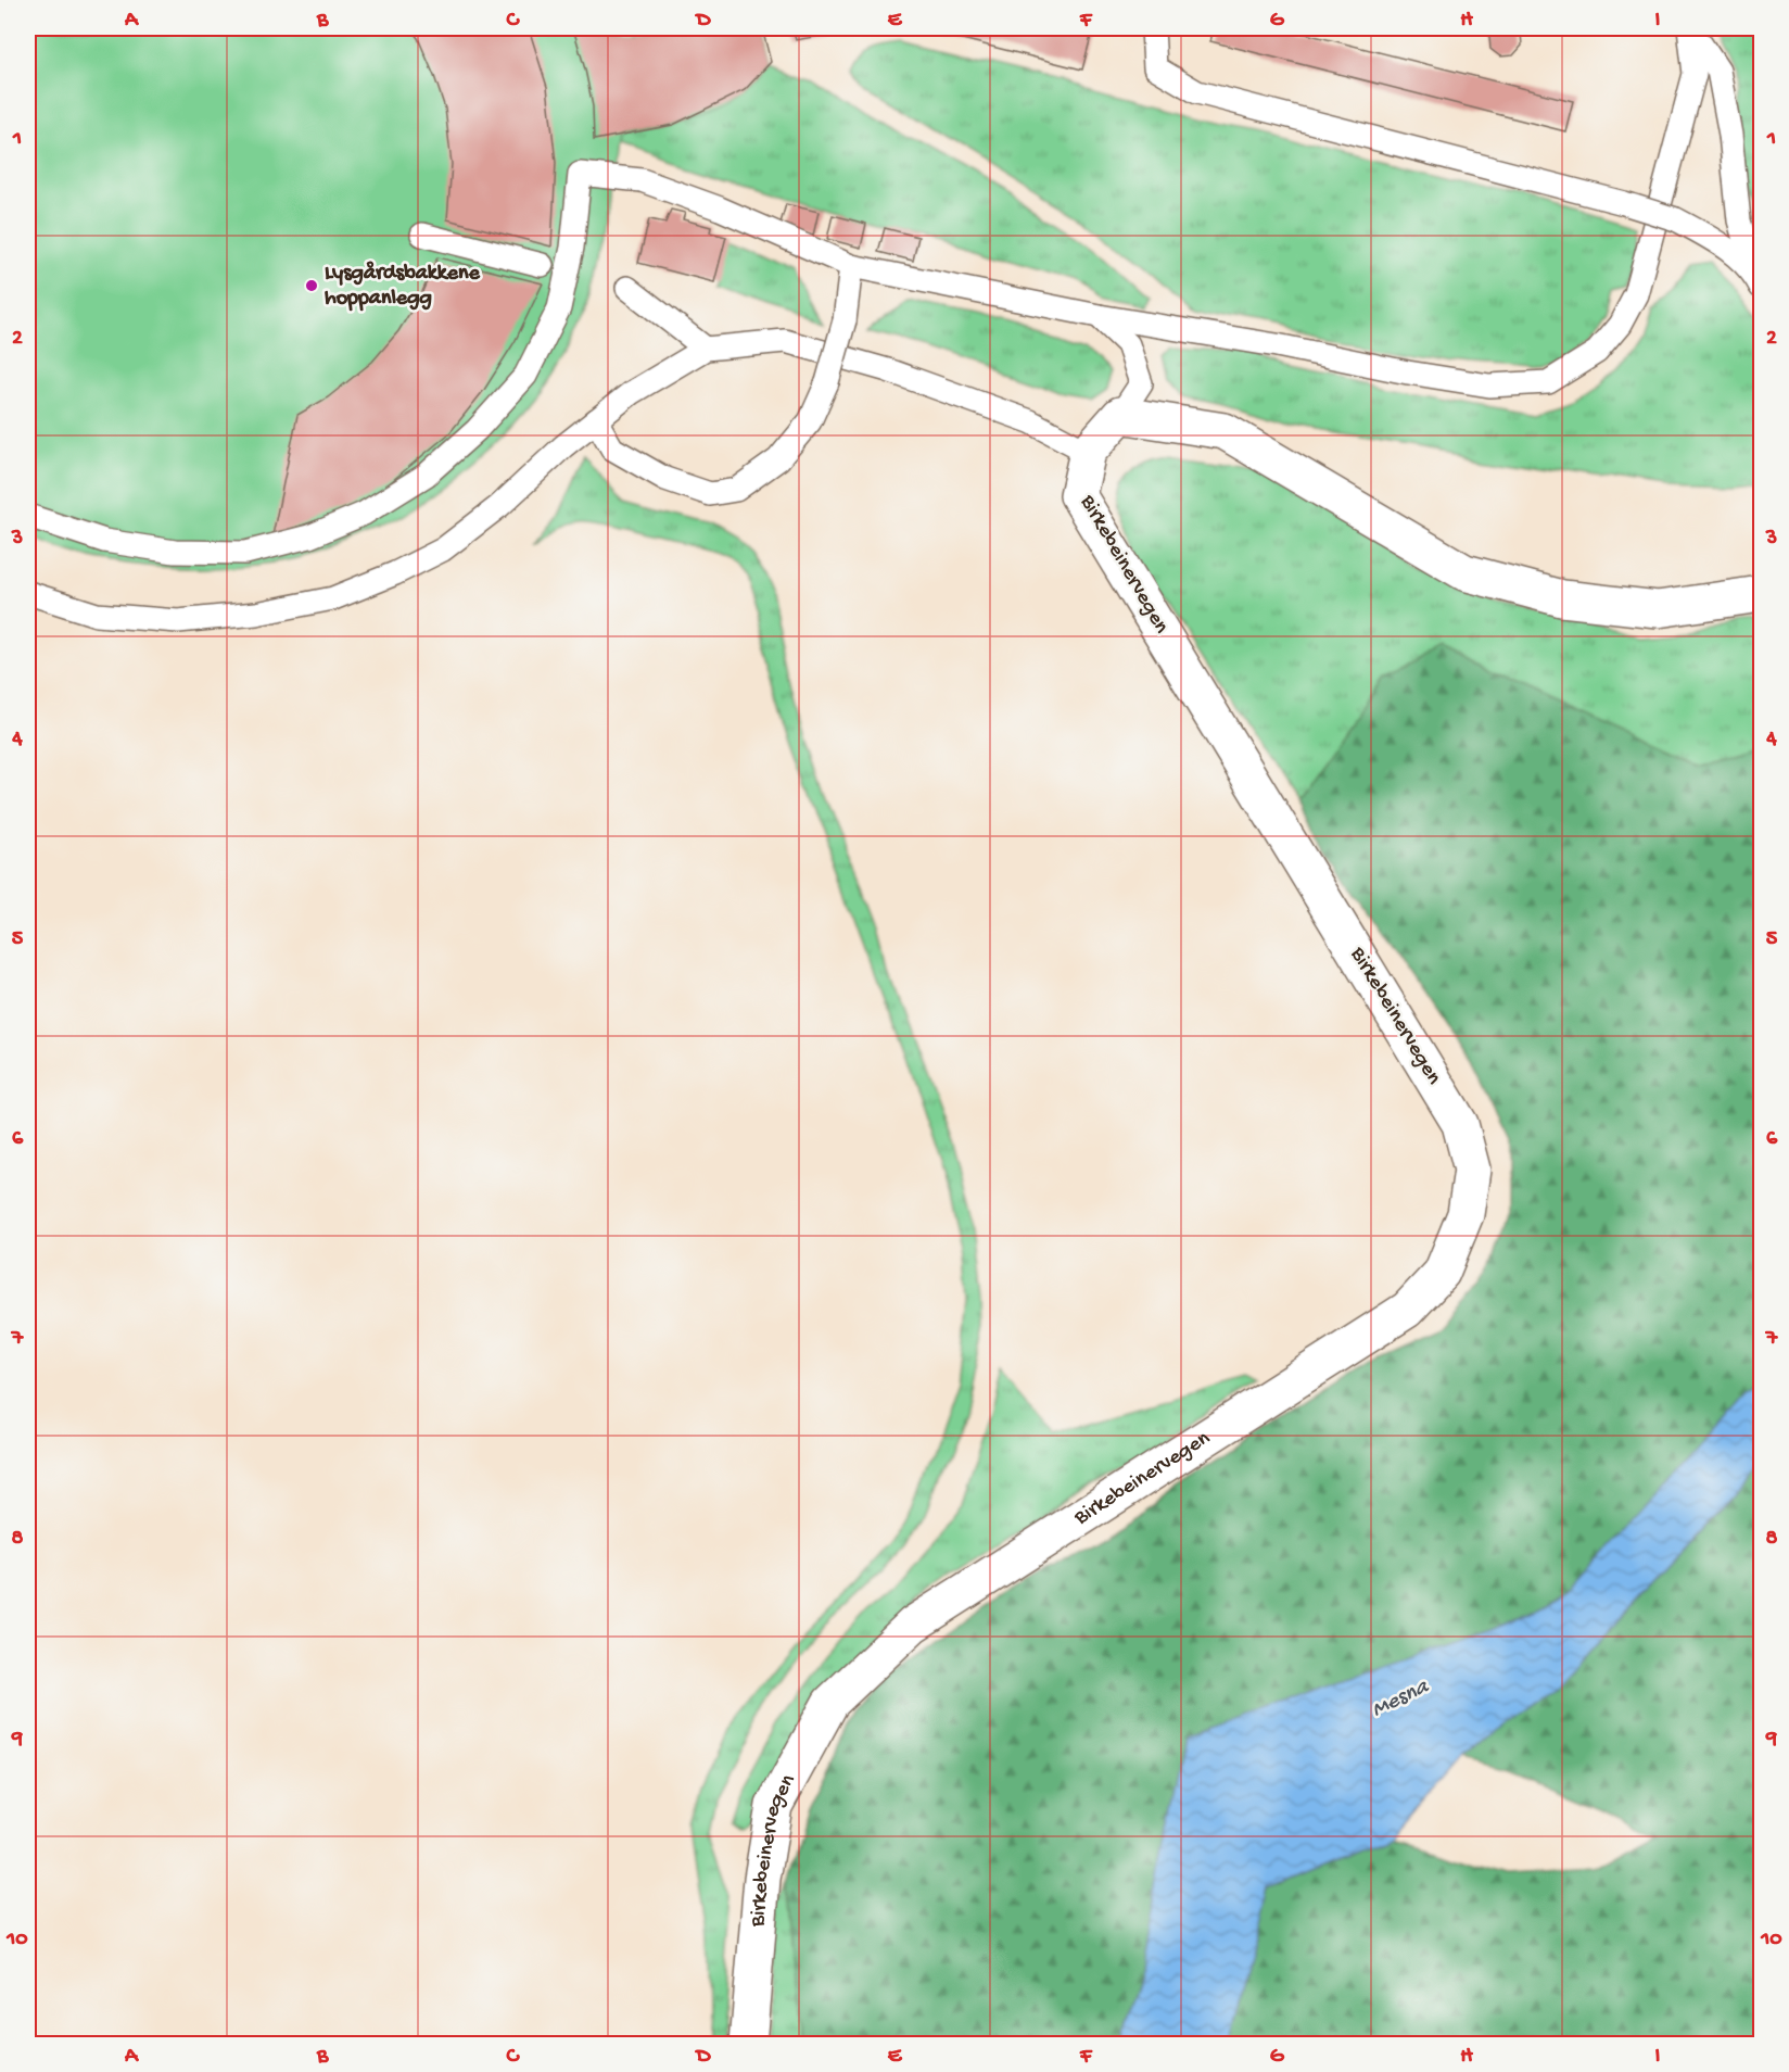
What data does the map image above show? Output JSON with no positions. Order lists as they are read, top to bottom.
{
  "streets": {
    "street": ["Birkebeinervegen"]
  },
  "water": ["Mesna"],
  "places": ["Lysgårdsbakkene hoppanlegg"],
  "grid": {
    "columns": [
      "A",
      "B",
      "C",
      "D",
      "E",
      "F",
      "G",
      "H",
      "I"
    ],
    "rows": [
      "1",
      "2",
      "3",
      "4",
      "5",
      "6",
      "7",
      "8",
      "9",
      "10"
    ]
  }
}
